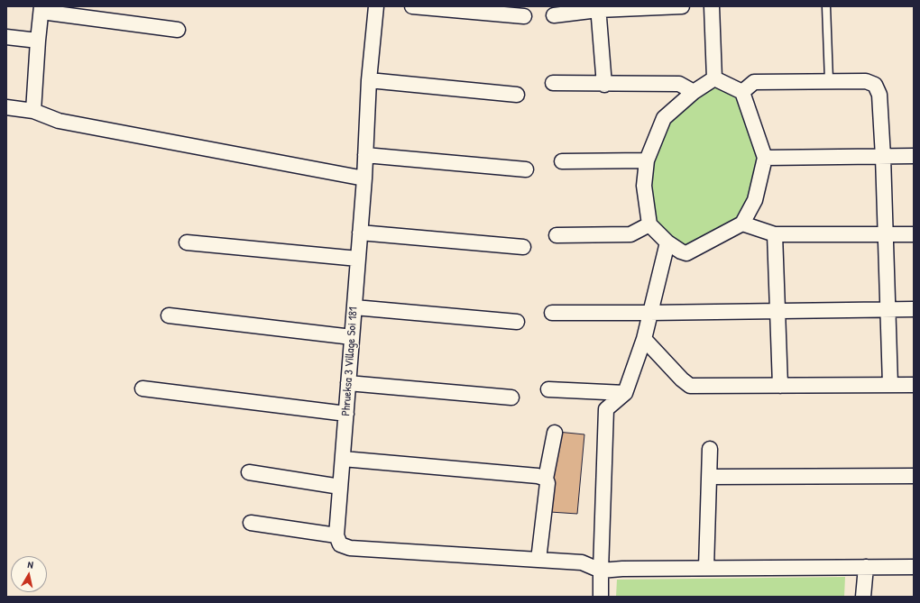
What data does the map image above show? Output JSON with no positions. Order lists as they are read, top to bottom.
{
  "streets": {
    "street": ["Phrueksa 3 Village Soi 181"]
  },
  "north": "top"
}
